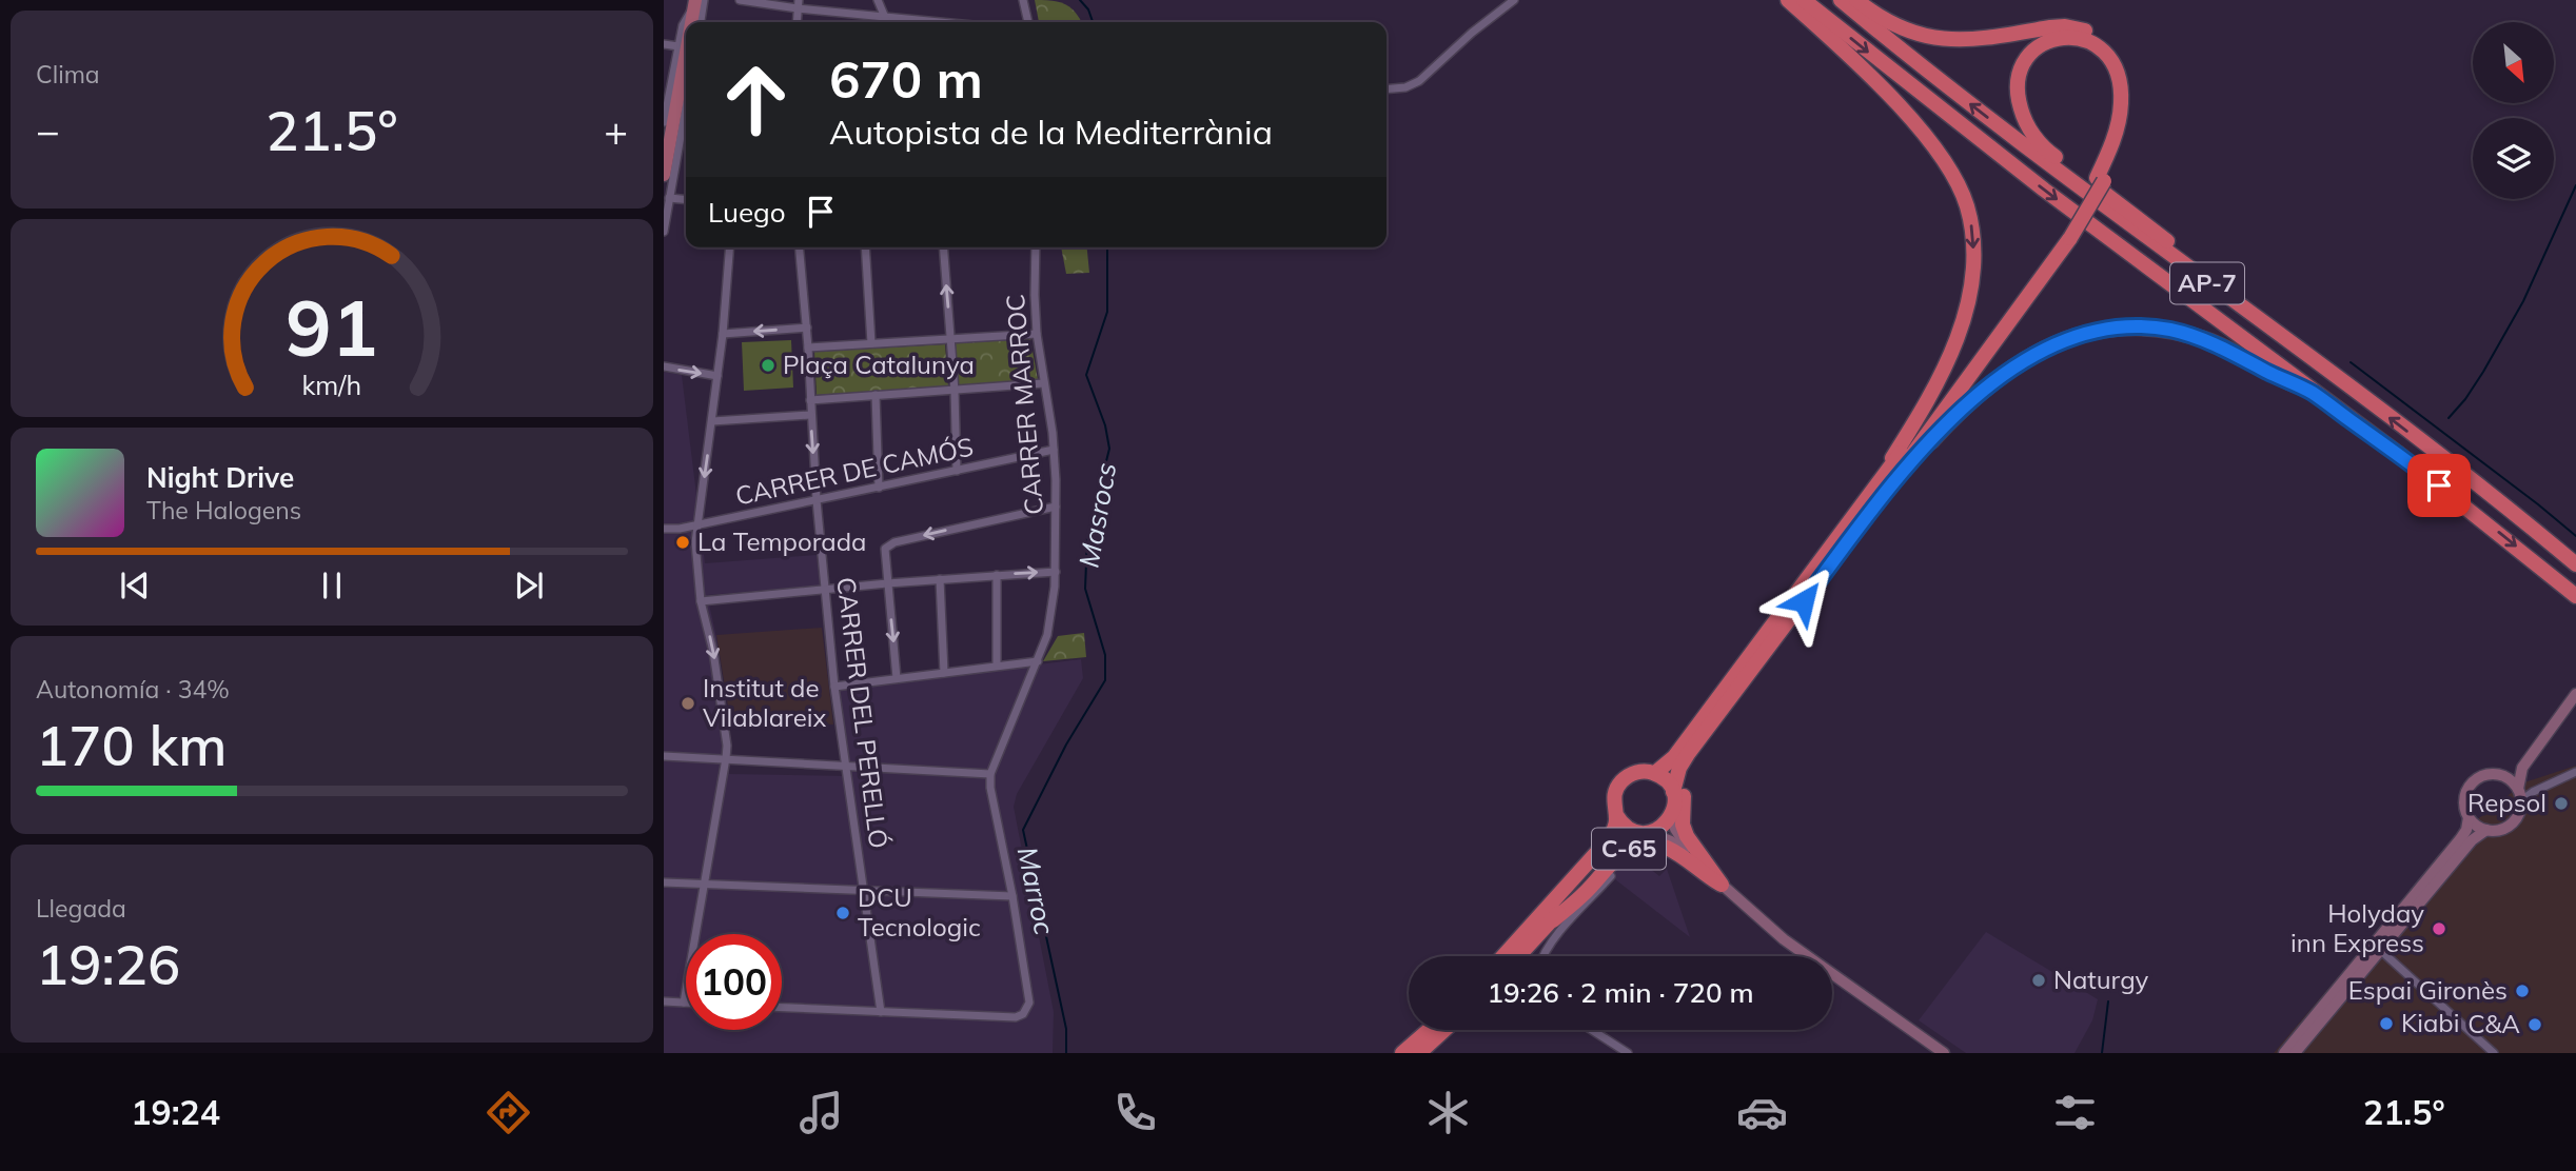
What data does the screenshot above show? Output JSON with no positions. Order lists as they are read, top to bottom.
{
  "streets": {
    "highway": ["AP-7", "C-65"],
    "street": ["CARRER MARROC", "CARRER DE CAMÓS", "CARRER DEL PERELLÓ"]
  },
  "crossings": [
    ["CARRER MARROC", "CARRER DE CAMÓS"],
    ["CARRER MARROC", "CARRER DEL PERELLÓ"],
    ["CARRER DE CAMÓS", "CARRER DEL PERELLÓ"]
  ],
  "water": ["Masrocs", "Marroc"],
  "places": [
    "Plaça Catalunya",
    "La Temporada",
    "Institut de Vilablareix",
    "Repsol",
    "DCU Tecnologic",
    "Holyday inn Express",
    "Naturgy",
    "Espai Gironès",
    "Kiabi",
    "C&A"
  ],
  "north": "bottom right",
  "page": {
    "tile": [
      "Clima",
      ["Autonomía · 34%", "170 km"],
      ["Llegada", "19:26"]
    ],
    "turn": ["670 m", "Autopista de la Mediterrània"],
    "heat": ["−", "21.5°", "+"],
    "then": "Luego",
    "song": ["Night Drive", "The Halogens"],
    "limit": "100",
    "trip": "19:26 · 2 min · 720 m",
    "tabs": ["19:24", "21.5°"],
    "gauge": ["91", "km/h"]
  }
}
